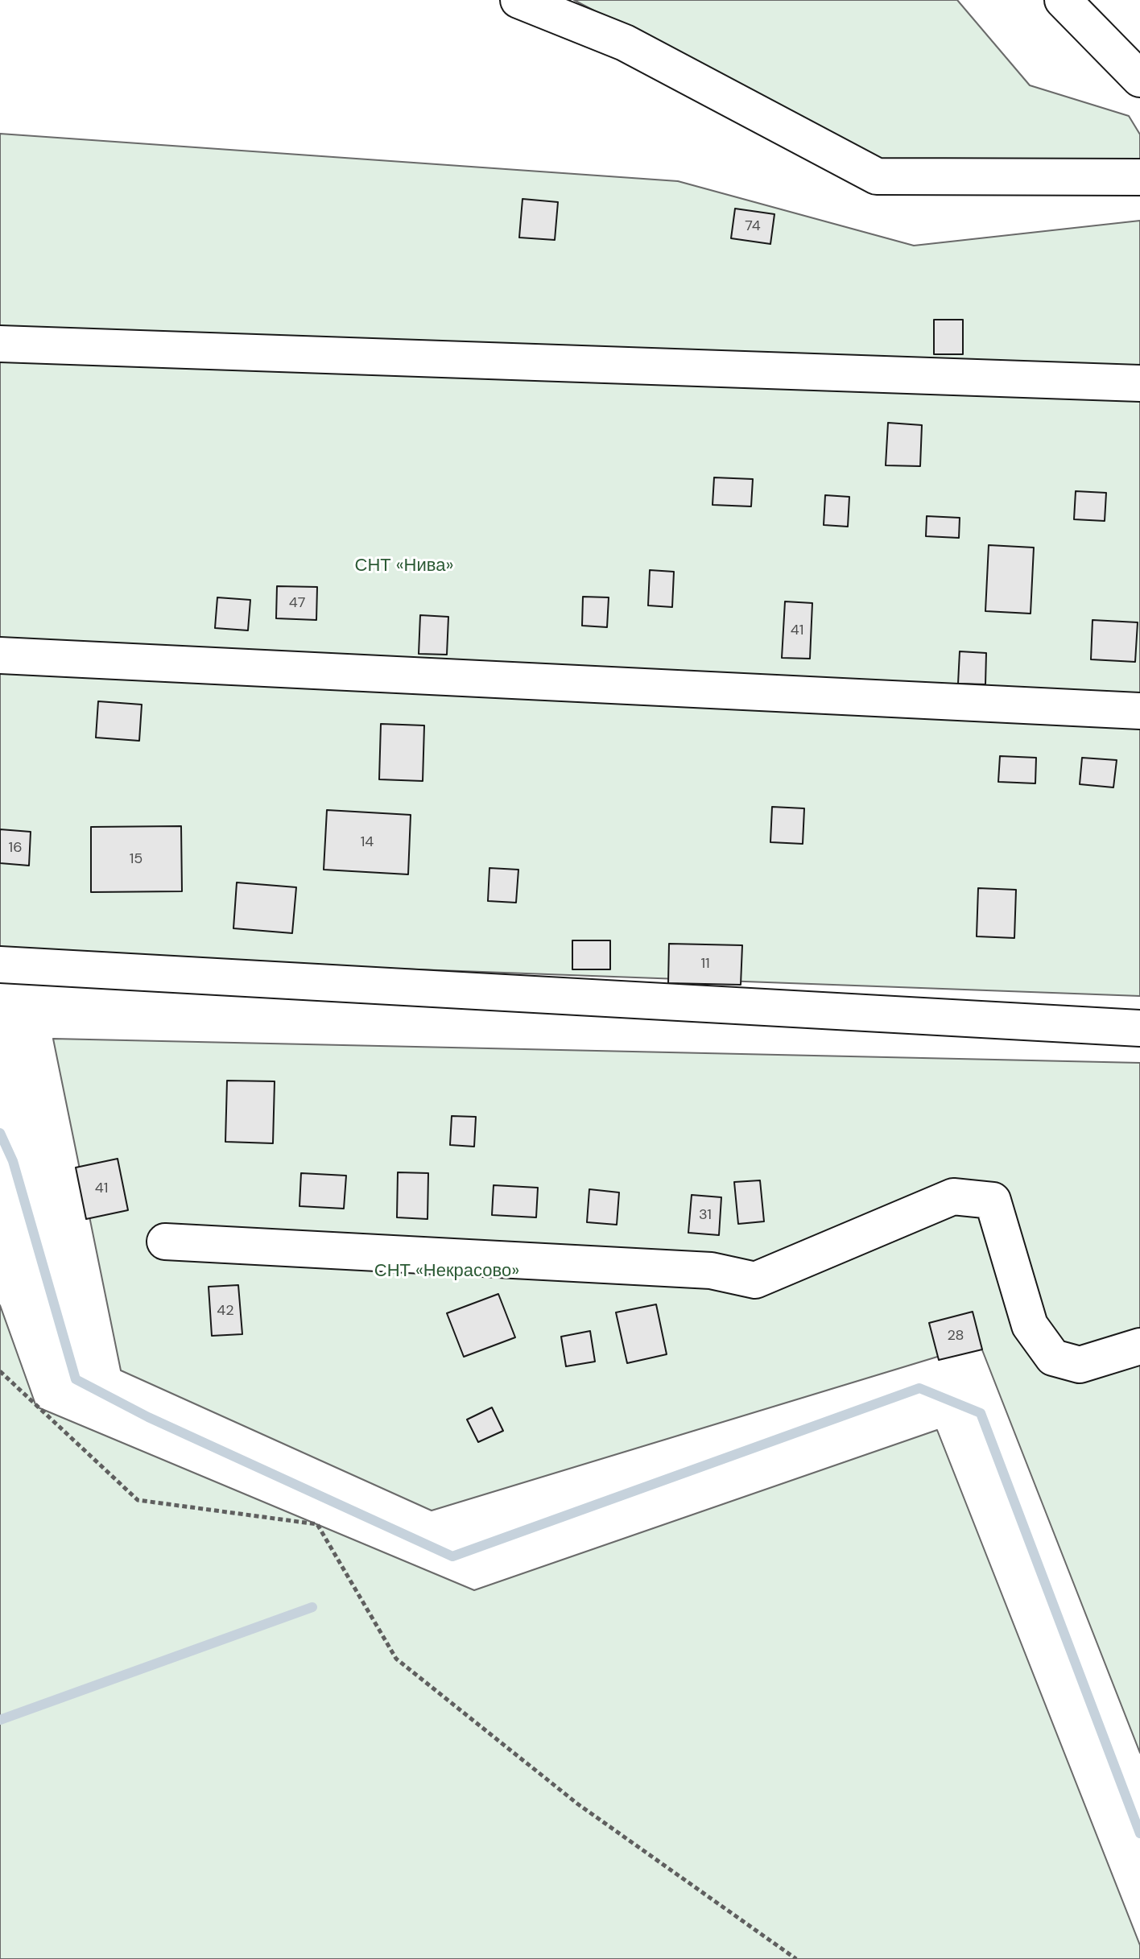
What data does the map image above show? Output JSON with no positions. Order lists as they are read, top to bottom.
{
  "parks": ["СНТ «Нива»", "СНТ «Некрасово»"],
  "house_numbers": [
    "74",
    "47",
    "41",
    "14",
    "16",
    "15",
    "11",
    "41",
    "31",
    "42",
    "28"
  ]
}
